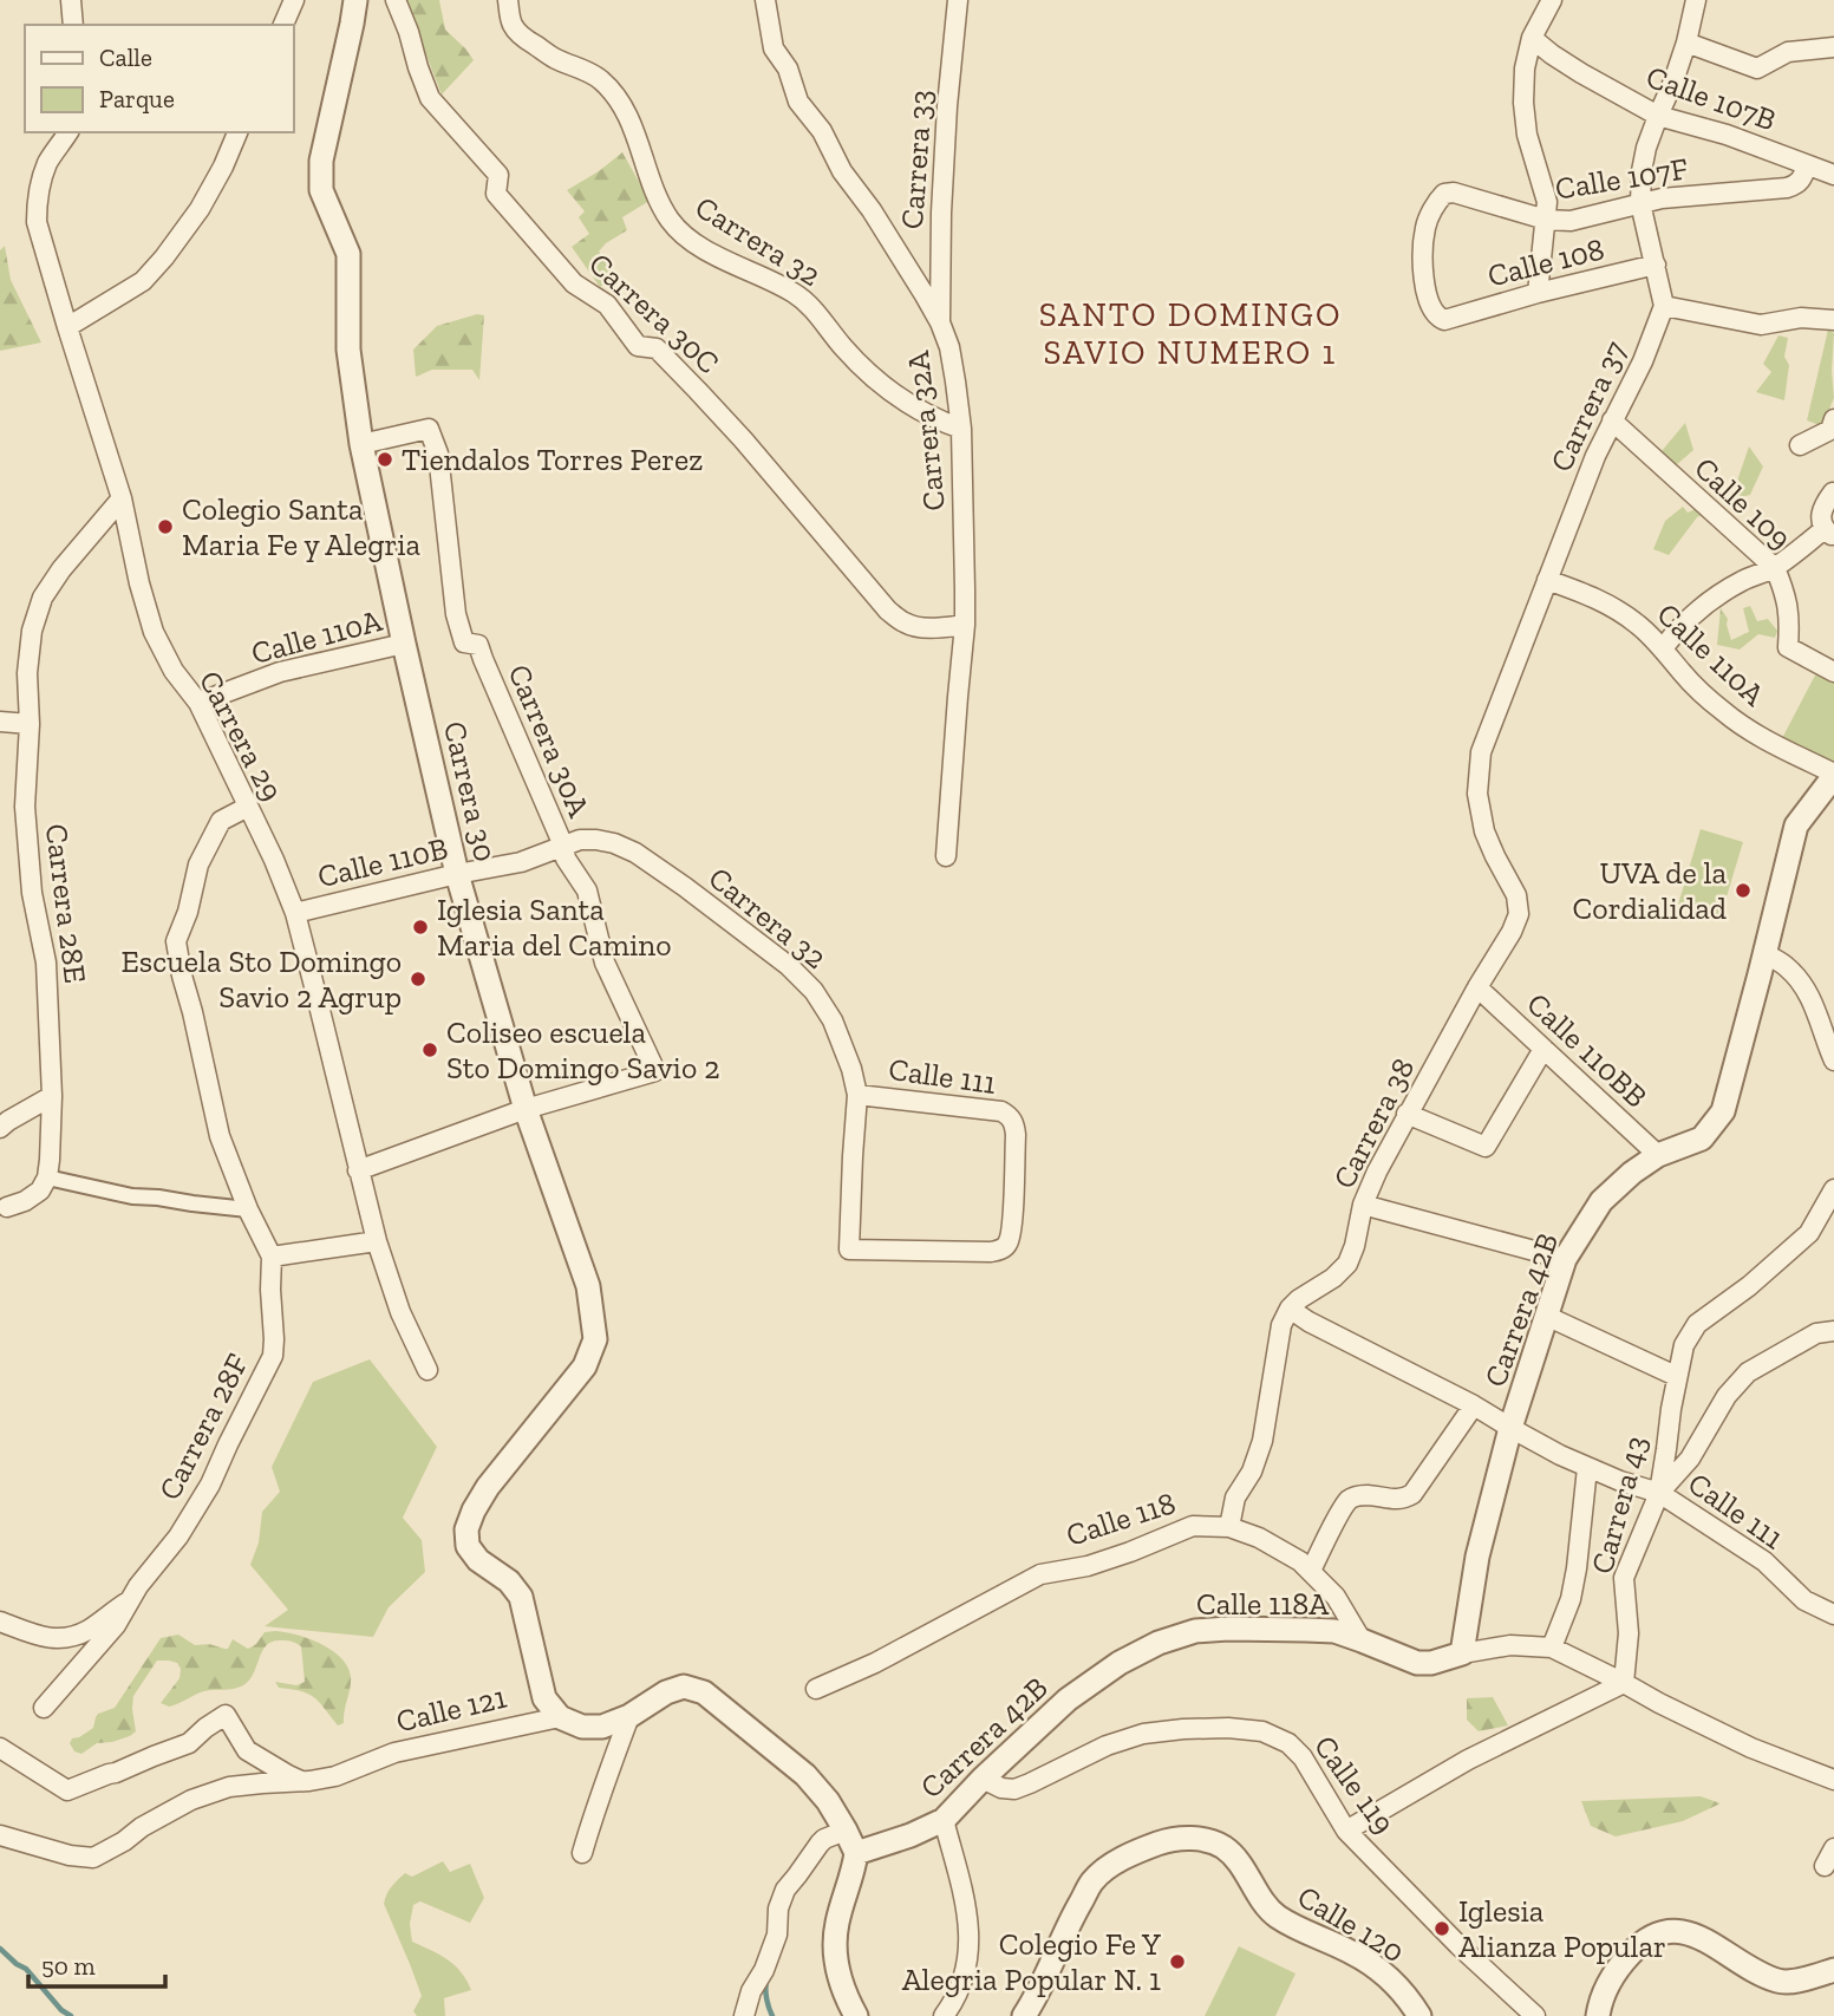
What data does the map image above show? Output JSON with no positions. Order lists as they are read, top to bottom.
{
  "streets": {
    "street": [
      "Calle 107B",
      "Carrera 33",
      "Calle 107F",
      "Carrera 32",
      "Calle 108",
      "Carrera 30C",
      "Carrera 37",
      "Carrera 32A",
      "Calle 109",
      "Calle 110A",
      "Carrera 29",
      "Carrera 30A",
      "Carrera 30",
      "Calle 110B",
      "Carrera 28E",
      "Calle 110BB",
      "Calle 111",
      "Carrera 38",
      "Carrera 42B",
      "Carrera 28F",
      "Carrera 43",
      "Calle 118",
      "Calle 118A",
      "Calle 121",
      "Calle 119",
      "Calle 120"
    ]
  },
  "crossings": [
    ["Calle 107B", "Calle 107F"],
    ["Carrera 33", "Carrera 32A"],
    ["Calle 107F", "Calle 108"],
    ["Carrera 32", "Carrera 32A"],
    ["Carrera 32", "Carrera 30A"],
    ["Carrera 32", "Calle 110B"],
    ["Carrera 32", "Calle 111"],
    ["Carrera 30C", "Carrera 32A"],
    ["Carrera 37", "Calle 109"],
    ["Carrera 37", "Calle 110A"],
    ["Carrera 37", "Carrera 38"],
    ["Calle 110A", "Carrera 29"],
    ["Calle 110A", "Carrera 30"],
    ["Calle 110A", "Carrera 42B"],
    ["Carrera 29", "Calle 110B"],
    ["Carrera 29", "Carrera 28E"],
    ["Carrera 29", "Carrera 28F"],
    ["Carrera 30A", "Carrera 30"],
    ["Carrera 30A", "Calle 110B"],
    ["Carrera 30", "Calle 110B"],
    ["Carrera 30", "Calle 121"],
    ["Calle 110BB", "Carrera 38"],
    ["Calle 110BB", "Carrera 42B"],
    ["Calle 111", "Carrera 38"],
    ["Calle 111", "Carrera 42B"],
    ["Calle 111", "Carrera 43"],
    ["Carrera 42B", "Calle 118A"],
    ["Carrera 42B", "Calle 121"],
    ["Carrera 42B", "Calle 119"],
    ["Calle 118", "Calle 118A"]
  ],
  "districts": ["SANTO DOMINGO SAVIO NUMERO 1"],
  "places": [
    "Tiendalos Torres Perez",
    "Colegio Santa Maria Fe y Alegria",
    "UVA de la Cordialidad",
    "Iglesia Santa Maria del Camino",
    "Escuela Sto Domingo Savio 2 Agrup",
    "Coliseo escuela Sto Domingo Savio 2",
    "Iglesia Alianza Popular",
    "Colegio Fe Y Alegria Popular N. 1"
  ],
  "legend": ["Calle", "Parque"],
  "scale_bar": "50 m"
}
